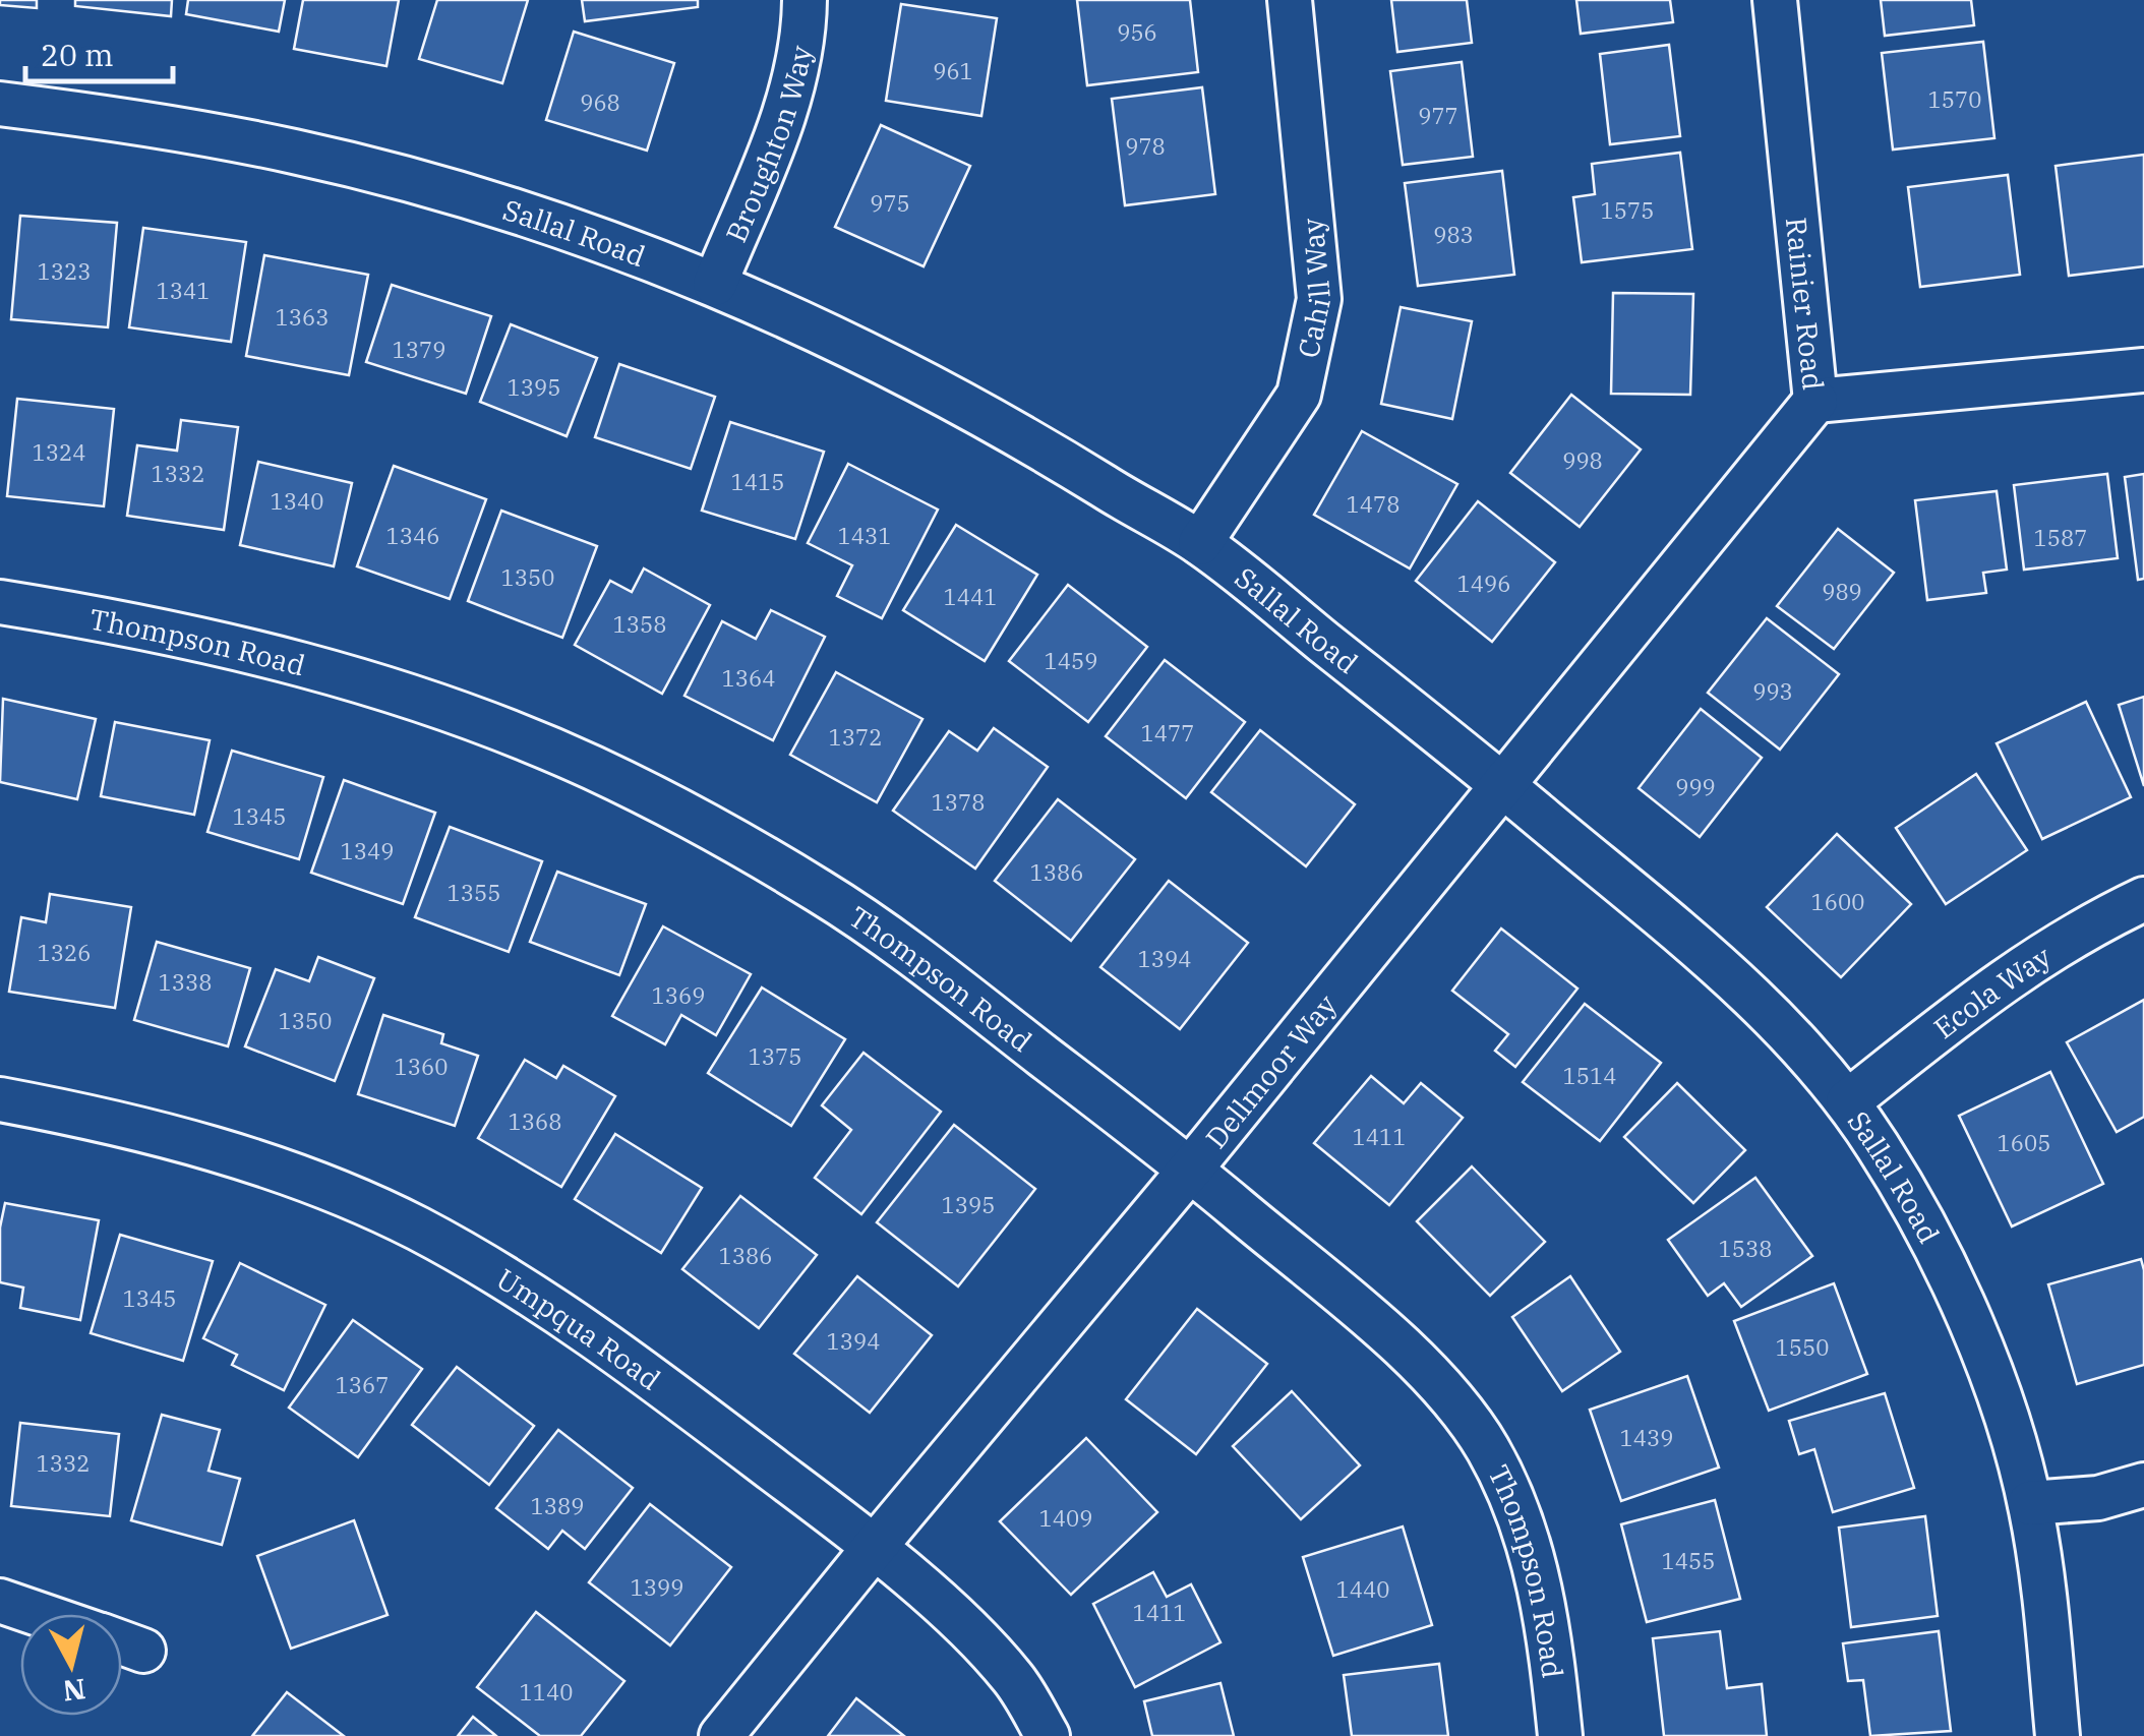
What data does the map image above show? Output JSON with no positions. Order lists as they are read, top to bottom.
{
  "streets": {
    "street": [
      "Broughton Way",
      "Sallal Road",
      "Cahill Way",
      "Rainier Road",
      "Thompson Road",
      "Ecola Way",
      "Dellmoor Way",
      "Umpqua Road"
    ]
  },
  "crossings": [
    ["Broughton Way", "Sallal Road"],
    ["Sallal Road", "Cahill Way"],
    ["Sallal Road", "Ecola Way"],
    ["Sallal Road", "Dellmoor Way"],
    ["Rainier Road", "Dellmoor Way"],
    ["Thompson Road", "Dellmoor Way"],
    ["Dellmoor Way", "Umpqua Road"]
  ],
  "house_numbers": [
    "956",
    "961",
    "1570",
    "968",
    "977",
    "978",
    "975",
    "1575",
    "983",
    "1323",
    "1341",
    "1363",
    "1379",
    "1395",
    "1324",
    "998",
    "1332",
    "1415",
    "1340",
    "1478",
    "1346",
    "1431",
    "1587",
    "1350",
    "1496",
    "989",
    "1441",
    "1358",
    "1459",
    "1364",
    "993",
    "1477",
    "1372",
    "999",
    "1378",
    "1345",
    "1349",
    "1386",
    "1355",
    "1600",
    "1326",
    "1394",
    "1338",
    "1369",
    "1350",
    "1375",
    "1360",
    "1514",
    "1368",
    "1411",
    "1605",
    "1395",
    "1538",
    "1386",
    "1345",
    "1394",
    "1550",
    "1367",
    "1439",
    "1332",
    "1389",
    "1409",
    "1455",
    "1399",
    "1440",
    "1411",
    "1140"
  ],
  "scale_bar": "20 m",
  "north": "bottom"
}
